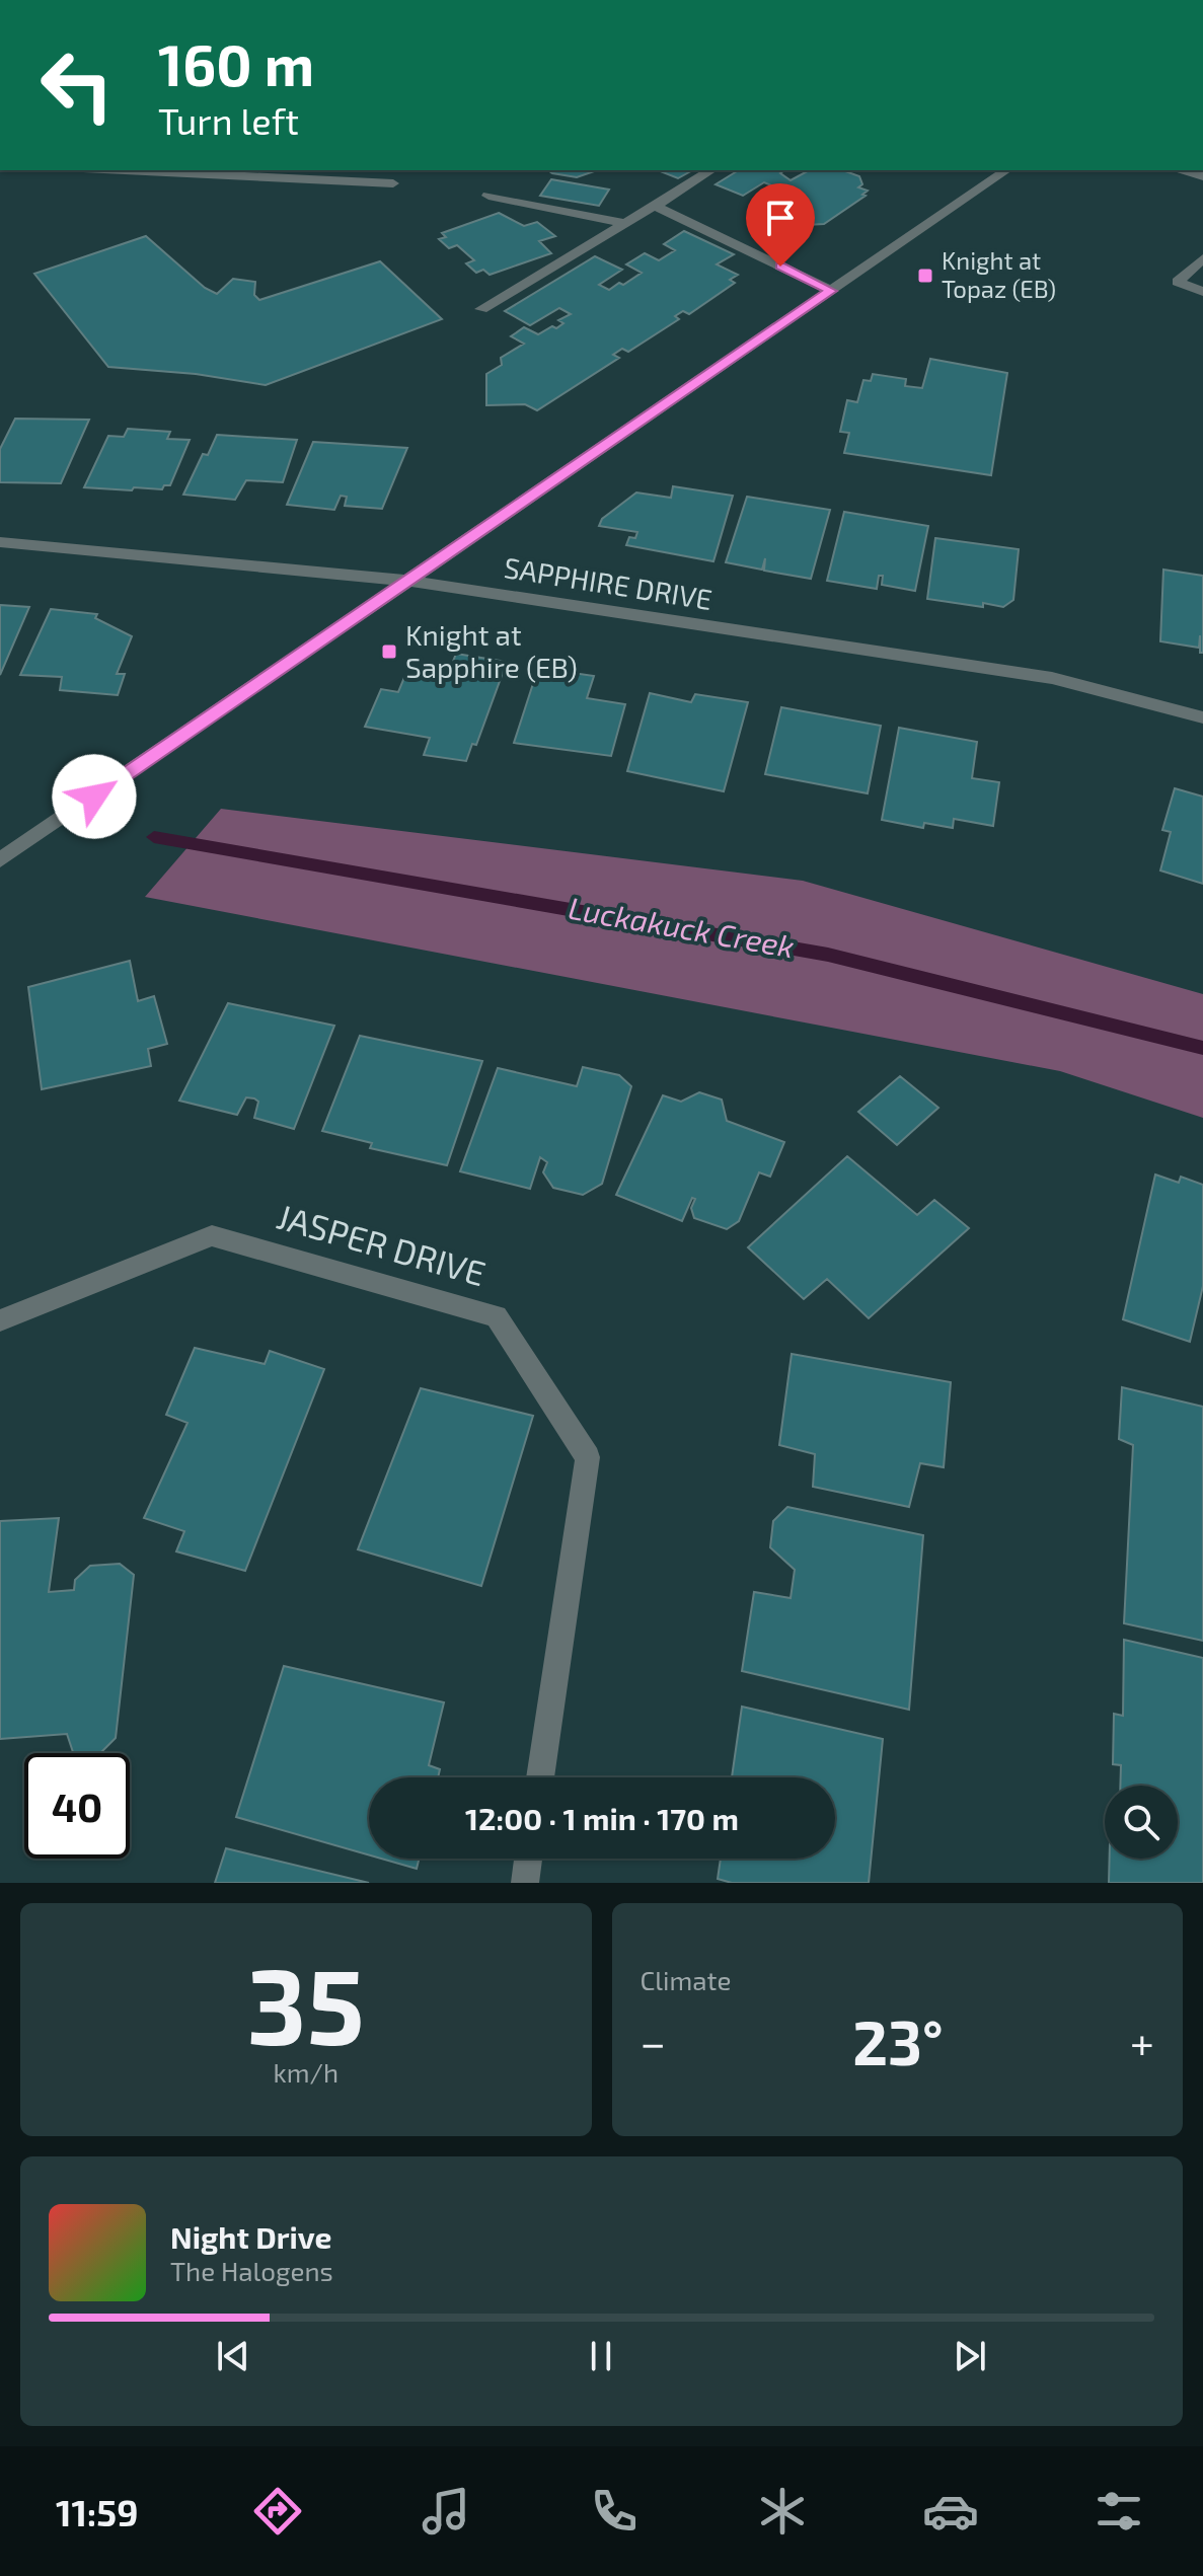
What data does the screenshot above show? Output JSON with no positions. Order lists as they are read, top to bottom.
{
  "streets": {
    "street": ["SAPPHIRE DRIVE", "JASPER DRIVE"]
  },
  "water": ["Luckakuck Creek"],
  "places": {
    "transit": ["Knight at Topaz (EB)", "Knight at Sapphire (EB)"]
  },
  "page": {
    "turn": ["160 m", "Turn left"],
    "limit": "40",
    "trip": "12:00 · 1 min · 170 m",
    "tile": [
      ["35", "km/h"],
      "Climate"
    ],
    "heat": ["−", "23°", "+"],
    "song": ["Night Drive", "The Halogens"],
    "tabs": "11:59"
  }
}
